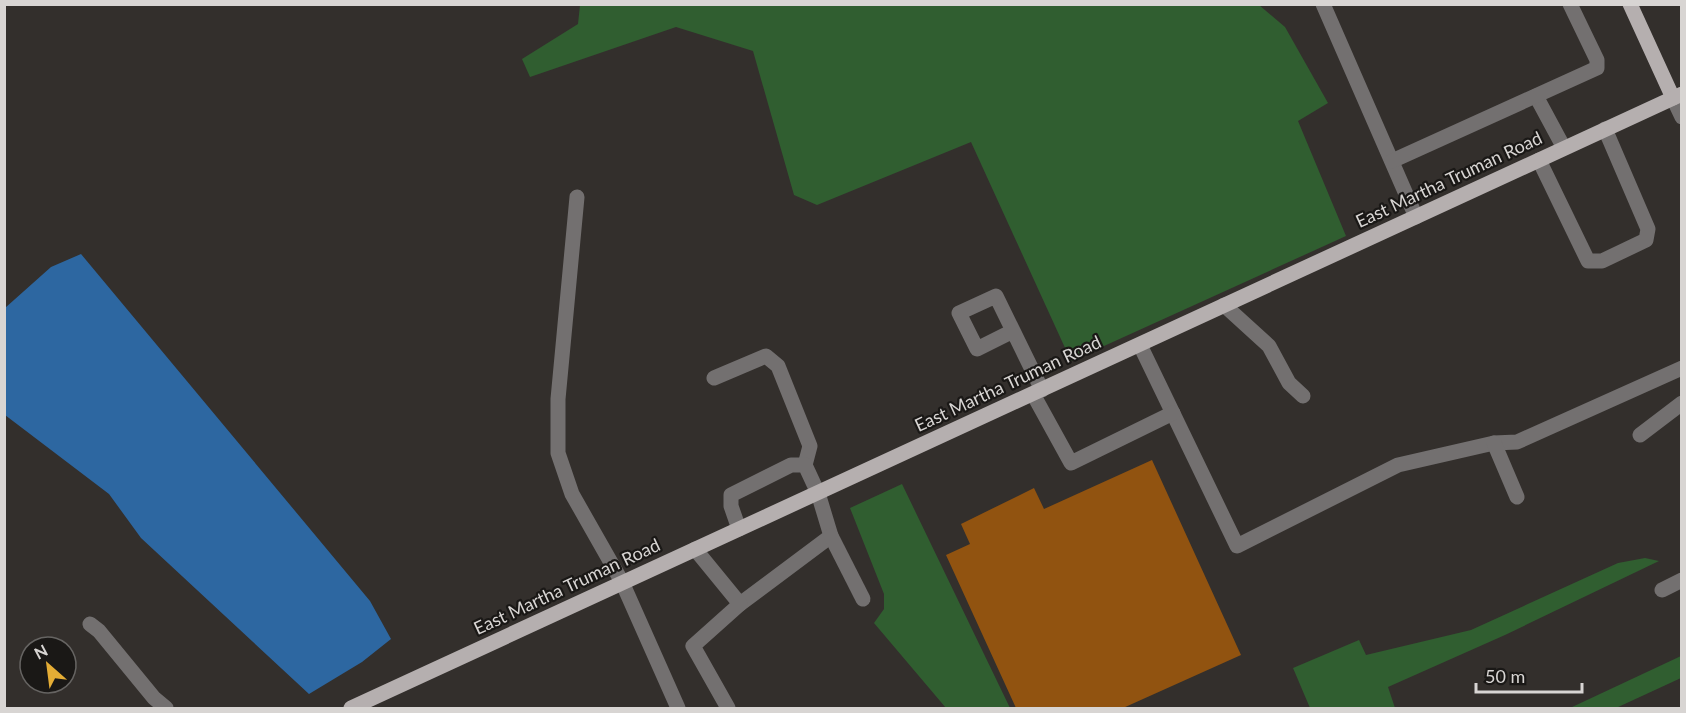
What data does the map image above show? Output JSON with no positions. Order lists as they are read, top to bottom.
{
  "streets": {
    "main road": ["East Martha Truman Road"]
  },
  "scale_bar": "50 m",
  "north": "top left"
}
